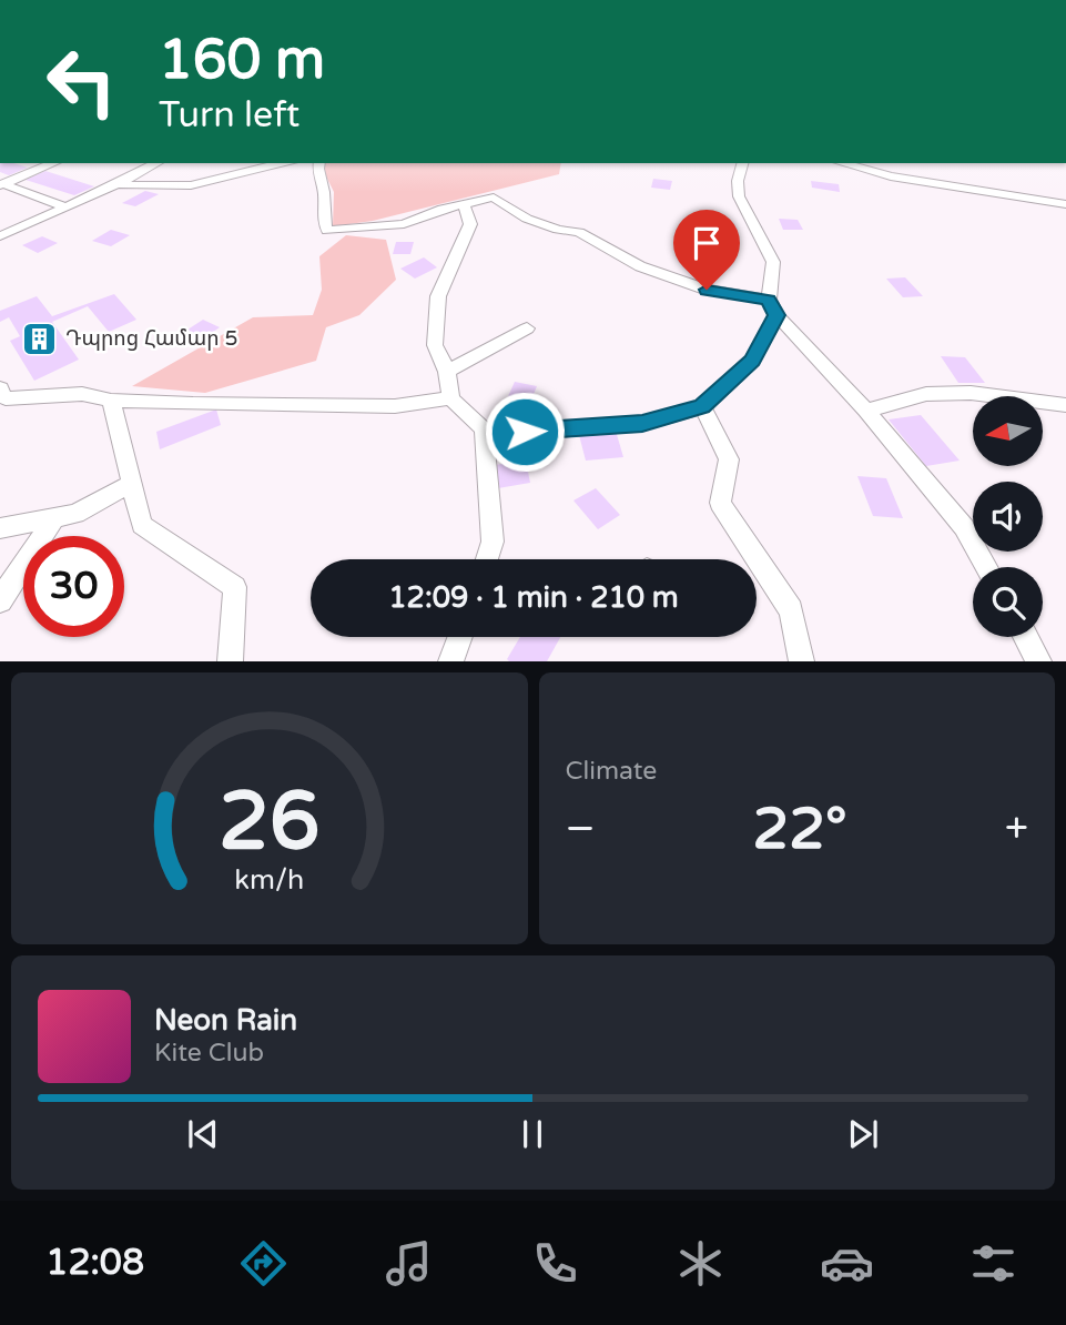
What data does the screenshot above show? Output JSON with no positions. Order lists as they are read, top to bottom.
{
  "places": {
    "building": ["Դպրոց Համար 5"]
  },
  "north": "left",
  "page": {
    "turn": ["160 m", "Turn left"],
    "limit": "30",
    "trip": "12:09 · 1 min · 210 m",
    "tile": "Climate",
    "heat": ["−", "22°", "+"],
    "song": ["Neon Rain", "Kite Club"],
    "tabs": "12:08",
    "gauge": ["26", "km/h"]
  }
}
